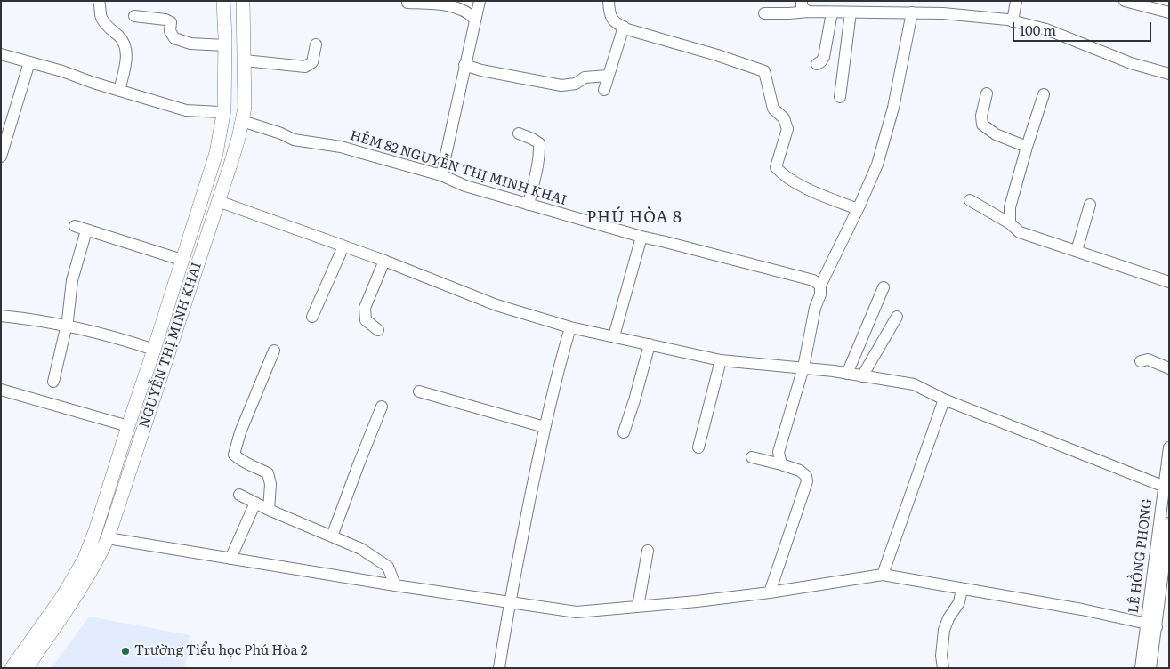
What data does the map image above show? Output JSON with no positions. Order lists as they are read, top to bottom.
{
  "streets": {
    "main road": ["NGUYỄN THỊ MINH KHAI"],
    "street": ["HẺM 82 NGUYỄN THỊ MINH KHAI", "LÊ HỒNG PHONG"]
  },
  "crossings": [
    ["HẺM 82 NGUYỄN THỊ MINH KHAI", "NGUYỄN THỊ MINH KHAI"]
  ],
  "districts": ["PHÚ HÒA 8"],
  "places": ["Trường Tiểu học Phú Hòa 2"],
  "scale_bar": "100 m"
}
